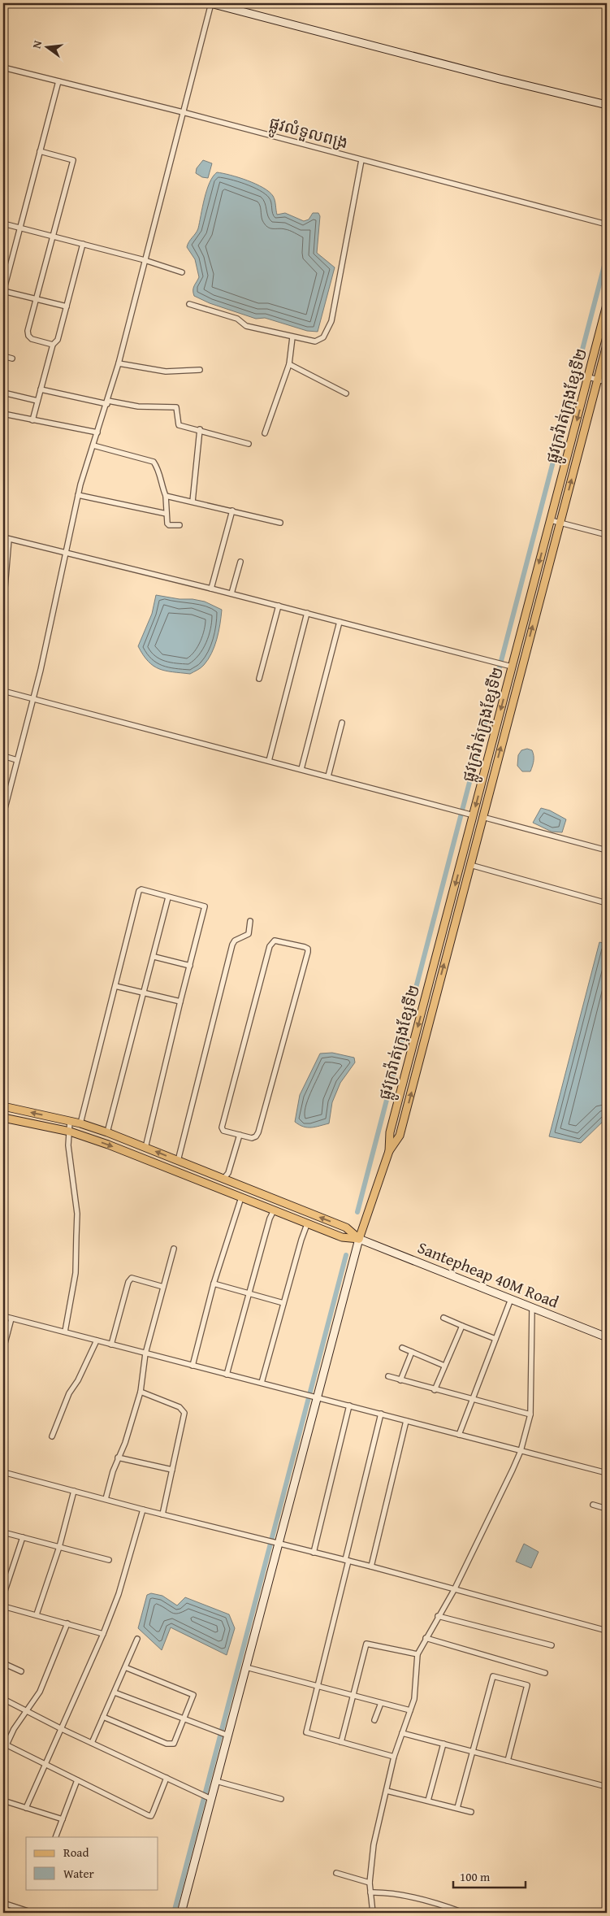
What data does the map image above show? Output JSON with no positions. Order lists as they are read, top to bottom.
{
  "streets": {
    "main road": ["ផ្លូវក្រវ៉ាត់ក្រុងខ្សែទី២"],
    "street": ["ផ្លូវលំទួលពង្រ", "Santepheap 40M Road"]
  },
  "crossings": [
    ["ផ្លូវក្រវ៉ាត់ក្រុងខ្សែទី២", "Santepheap 40M Road"]
  ],
  "legend": ["Road", "Water"],
  "scale_bar": "100 m",
  "north": "left"
}
